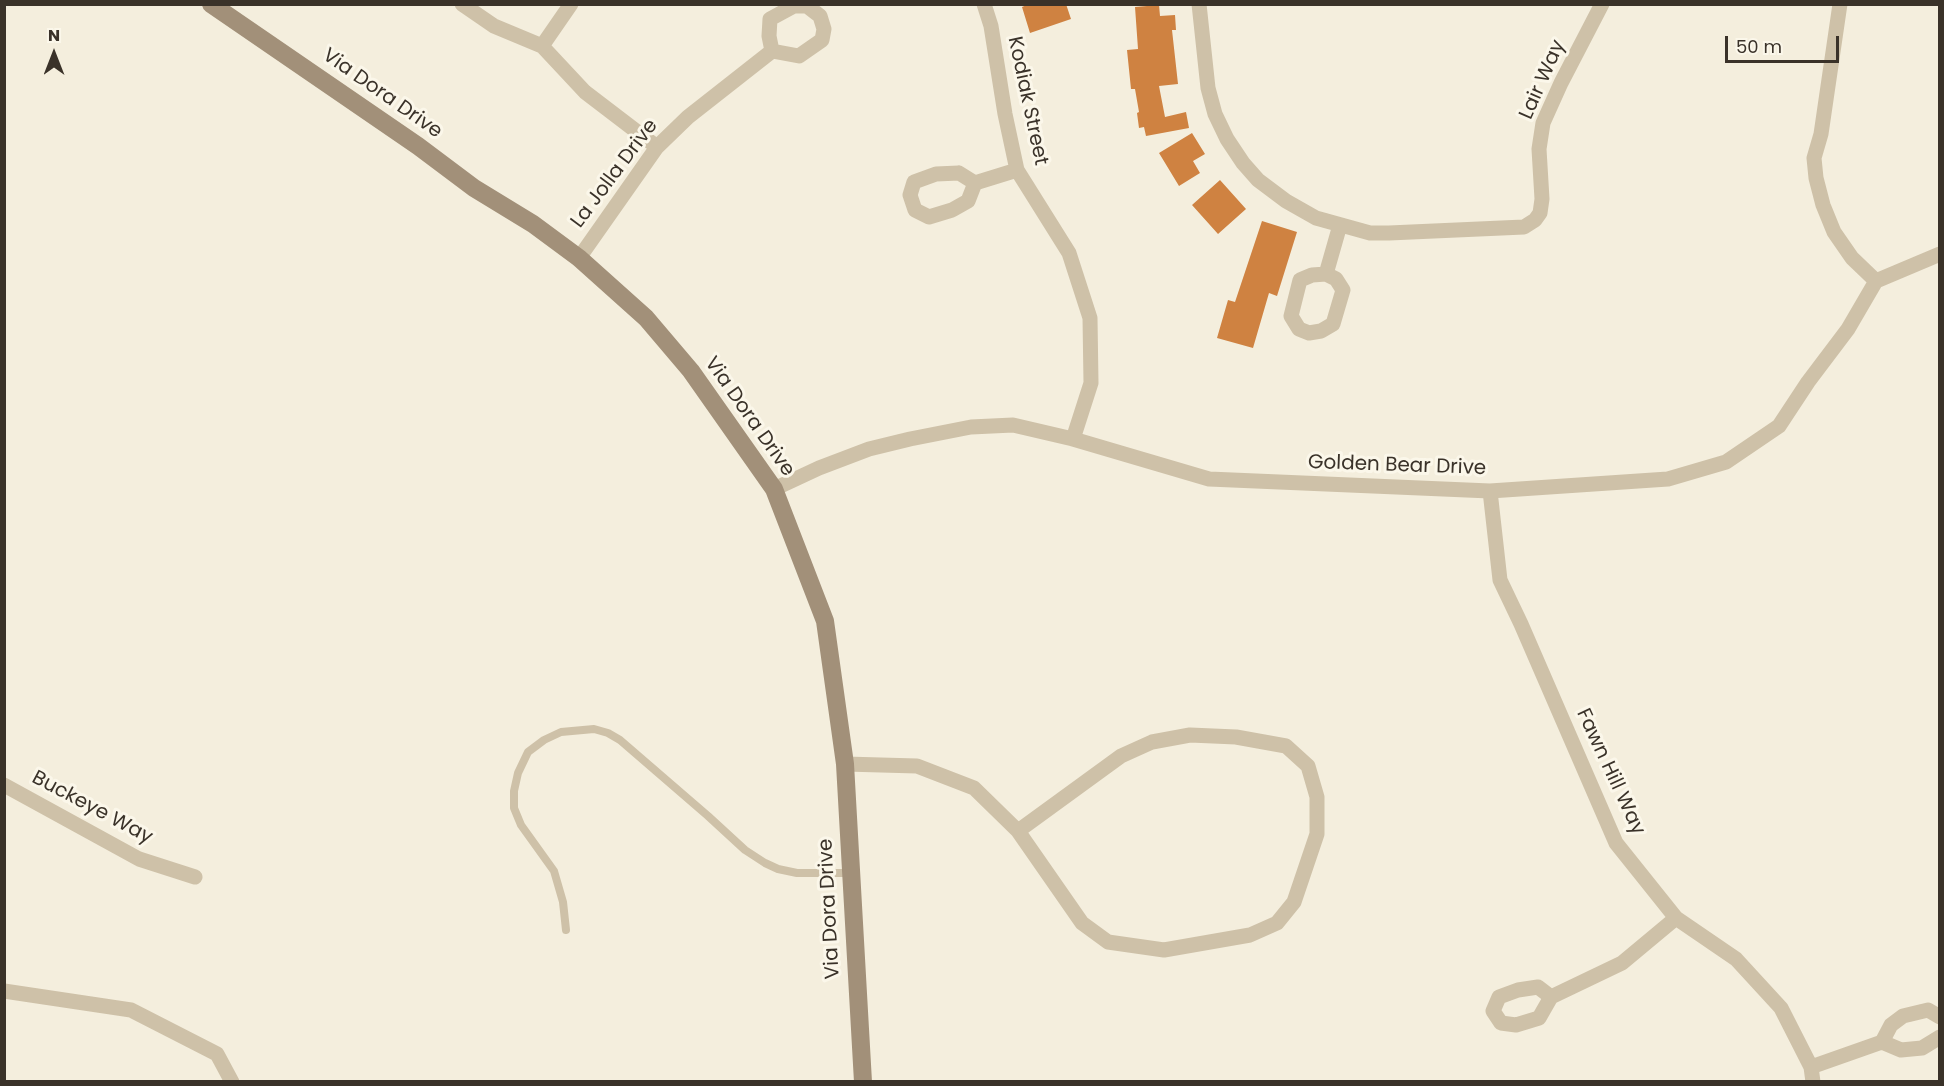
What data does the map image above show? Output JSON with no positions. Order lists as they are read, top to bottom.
{
  "streets": {
    "street": [
      "Lair Way",
      "Via Dora Drive",
      "Kodiak Street",
      "La Jolla Drive",
      "Golden Bear Drive",
      "Fawn Hill Way",
      "Buckeye Way"
    ]
  },
  "crossings": [
    ["Via Dora Drive", "La Jolla Drive"],
    ["Via Dora Drive", "Golden Bear Drive"],
    ["Kodiak Street", "Golden Bear Drive"],
    ["Golden Bear Drive", "Fawn Hill Way"]
  ],
  "scale_bar": "50 m",
  "north": "top"
}
